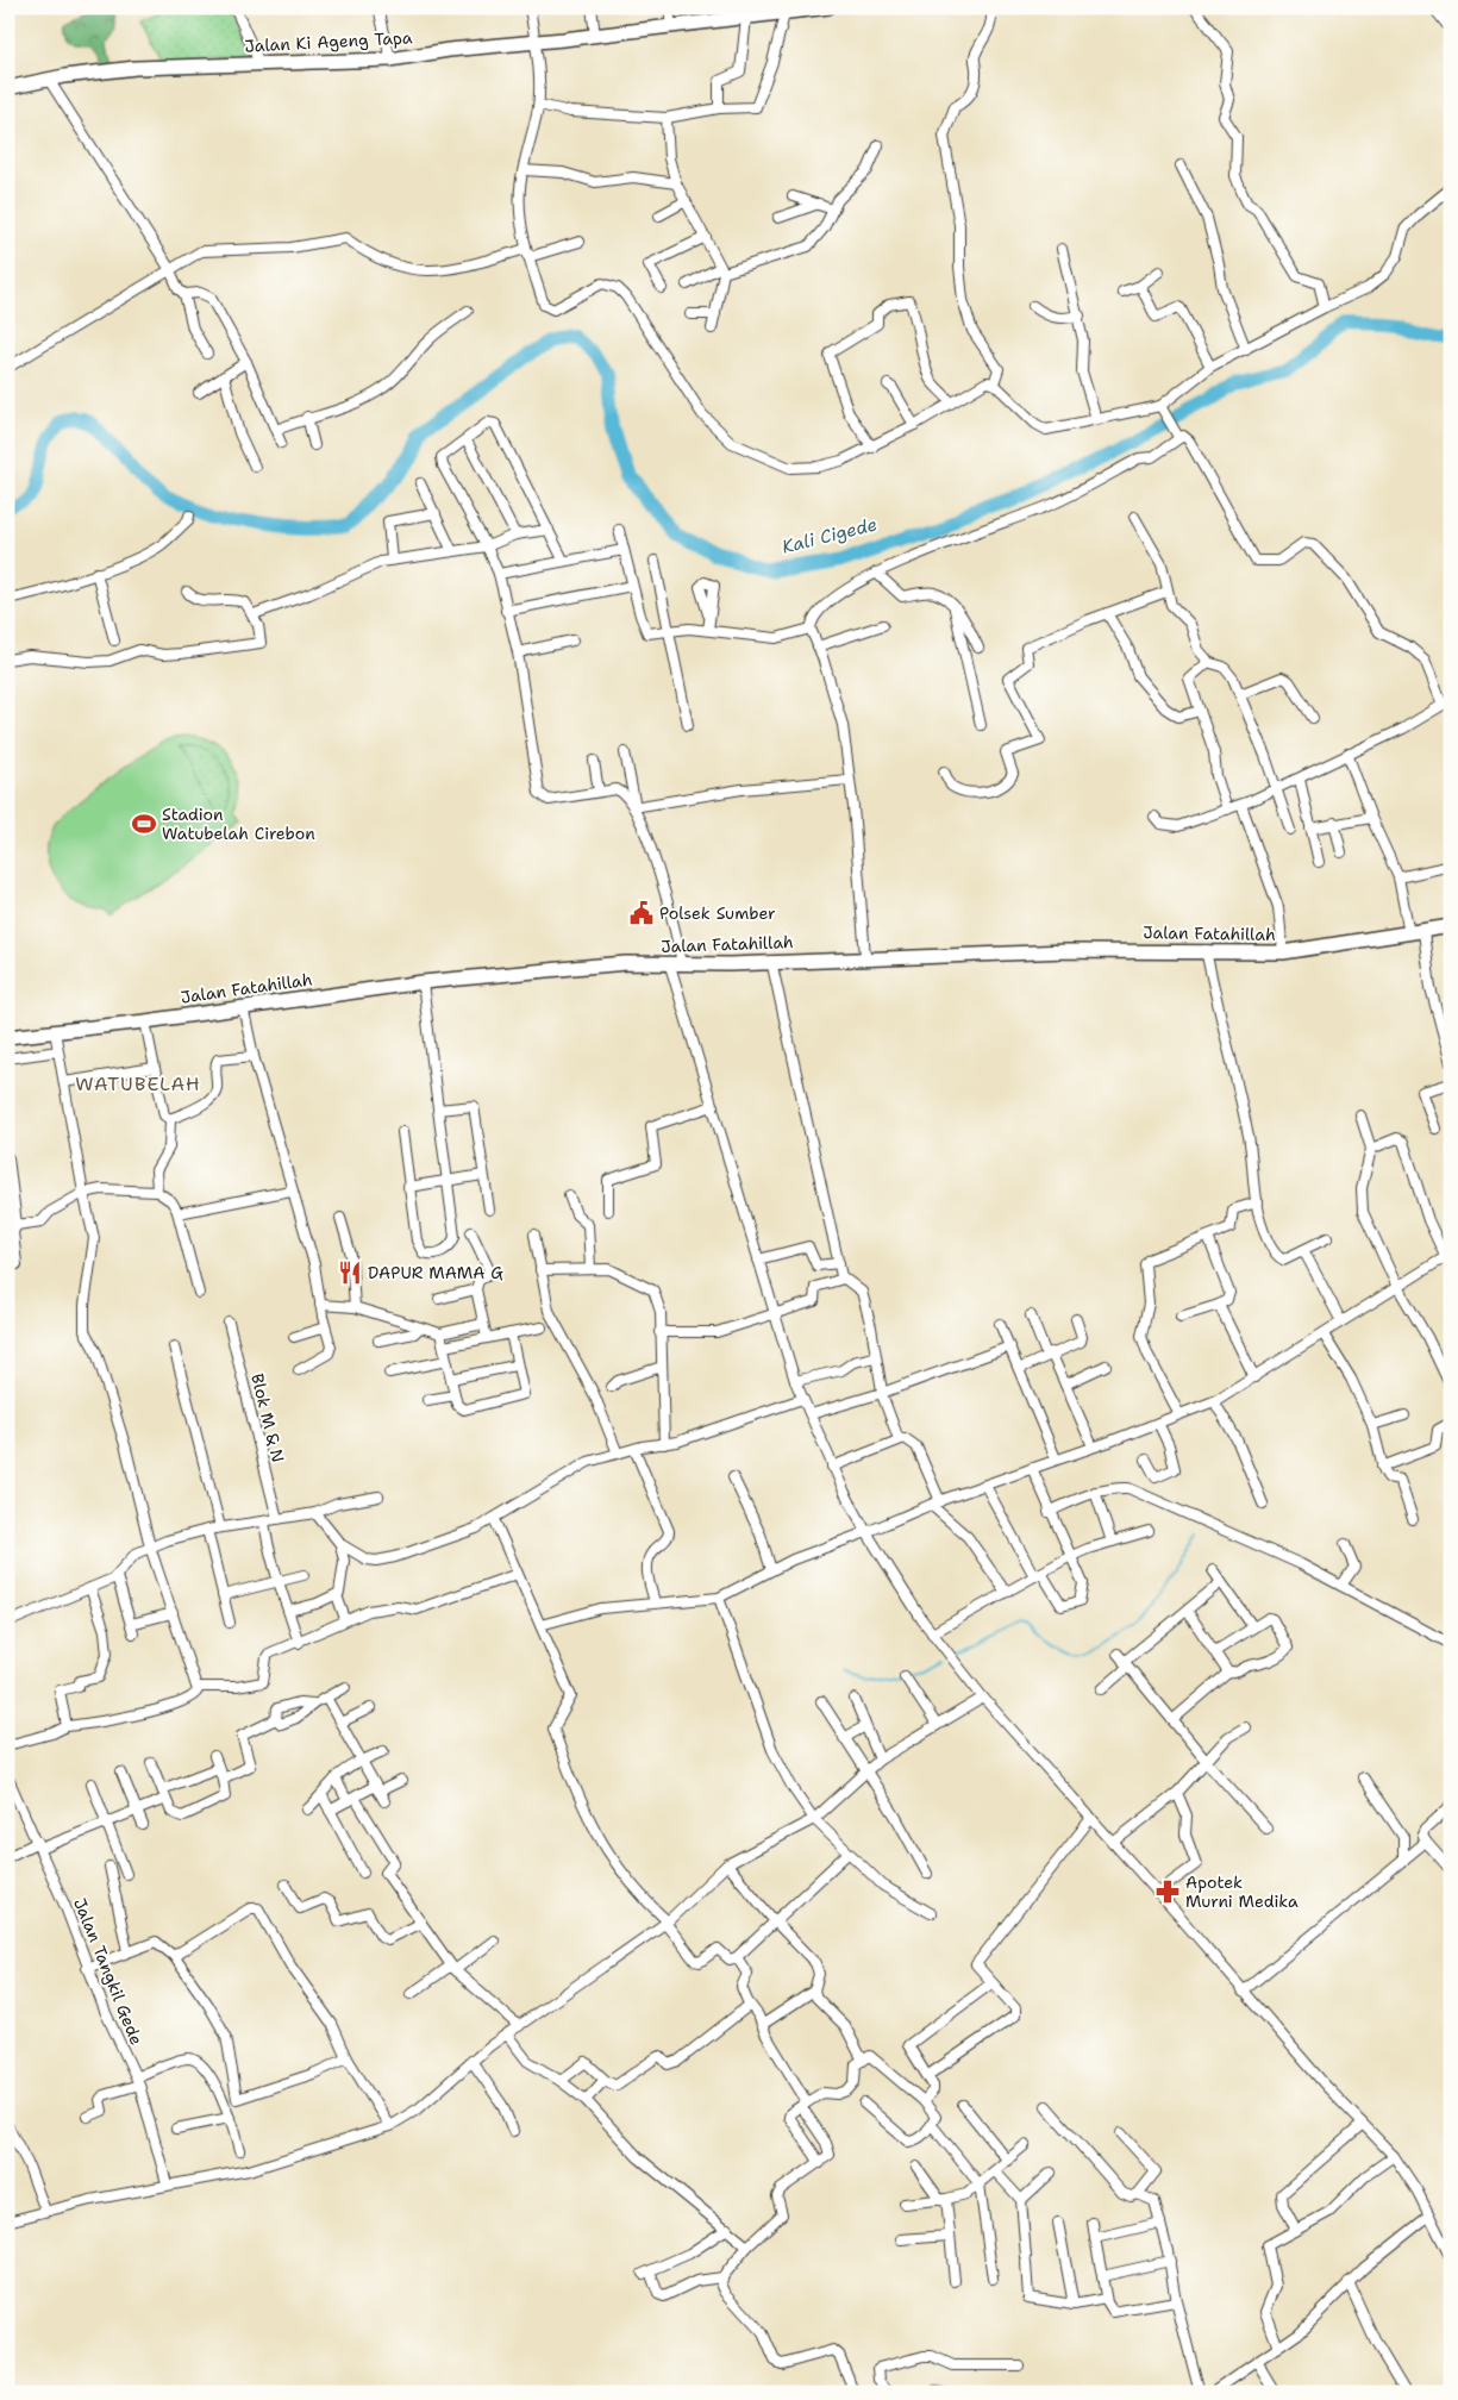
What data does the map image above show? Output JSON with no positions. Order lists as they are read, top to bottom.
{
  "streets": {
    "street": [
      "Jalan Ki Ageng Tapa",
      "Jalan Fatahillah",
      "Blok M & N",
      "Jalan Tangkil Gede"
    ]
  },
  "districts": ["WATUBELAH"],
  "water": ["Kali Cigede"],
  "places": {
    "sports": ["Stadion Watubelah Cirebon"],
    "public building": ["Polsek Sumber"],
    "restaurant": ["DAPUR MAMA G"],
    "pharmacy": ["Apotek Murni Medika"]
  }
}
